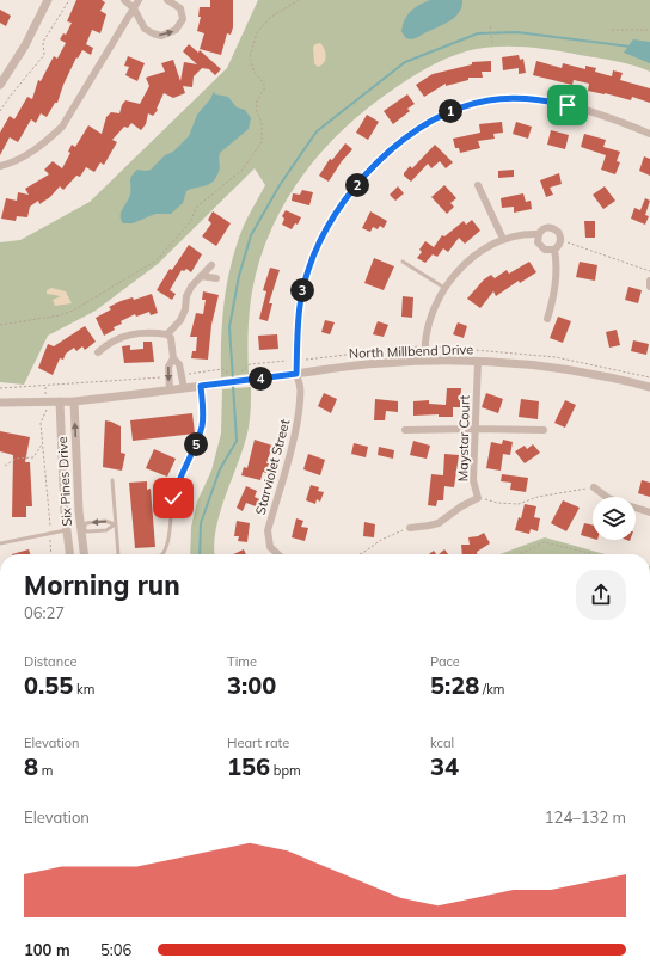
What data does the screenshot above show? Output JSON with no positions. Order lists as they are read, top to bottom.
{
  "streets": {
    "street": [
      "North Millbend Drive",
      "Maystar Court",
      "Starviolet Street",
      "Six Pines Drive"
    ]
  },
  "crossings": [
    ["North Millbend Drive", "Maystar Court"],
    ["North Millbend Drive", "Starviolet Street"],
    ["North Millbend Drive", "Six Pines Drive"]
  ],
  "page": {
    "pins": [
      "1",
      "2",
      "3",
      "4",
      "5"
    ],
    "heading": ["Morning run", "06:27"],
    "stats": [
      ["Distance", "0.55 km"],
      ["Time", "3:00"],
      ["Pace", "5:28 /km"],
      ["Elevation", "8 m"],
      ["Heart rate", "156 bpm"],
      ["kcal", "34"]
    ],
    "chart": ["Elevation", "124–132 m"],
    "list": [
      {
        "name": "100 m",
        "note": "5:06"
      }
    ]
  }
}
